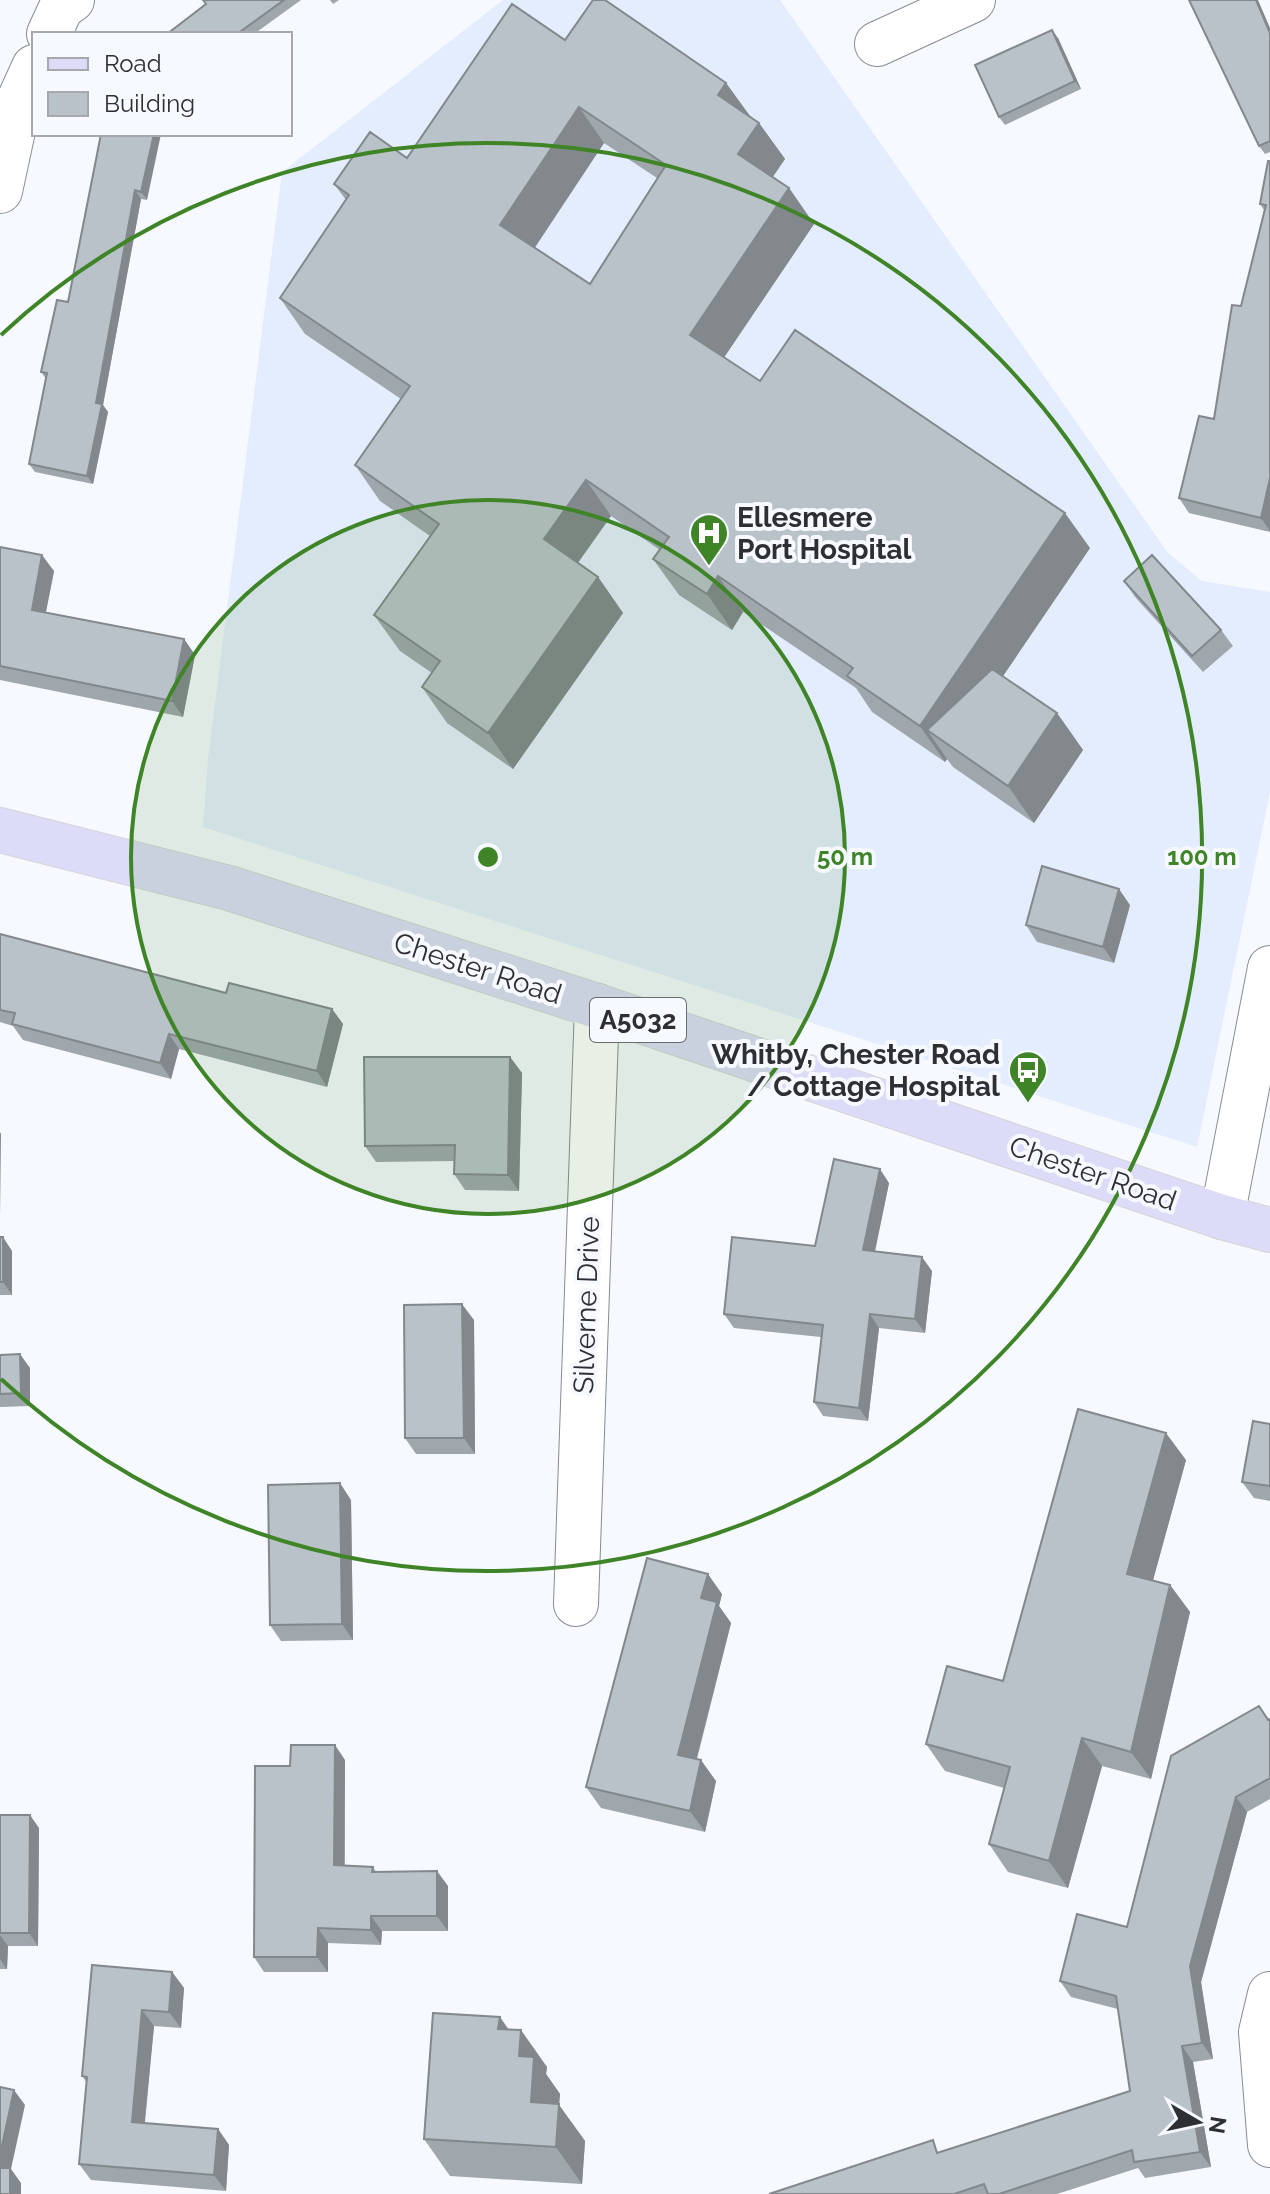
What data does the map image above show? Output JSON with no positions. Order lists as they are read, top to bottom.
{
  "streets": {
    "main road": ["Chester Road", "A5032"],
    "street": ["Silverne Drive"]
  },
  "crossings": [
    ["Chester Road", "Silverne Drive"]
  ],
  "places": {
    "hospital": ["Ellesmere Port Hospital"],
    "bus stop": ["Whitby, Chester Road / Cottage Hospital"]
  },
  "legend": ["Road", "Building"],
  "north": "right",
  "rings": ["50 m", "100 m"]
}
